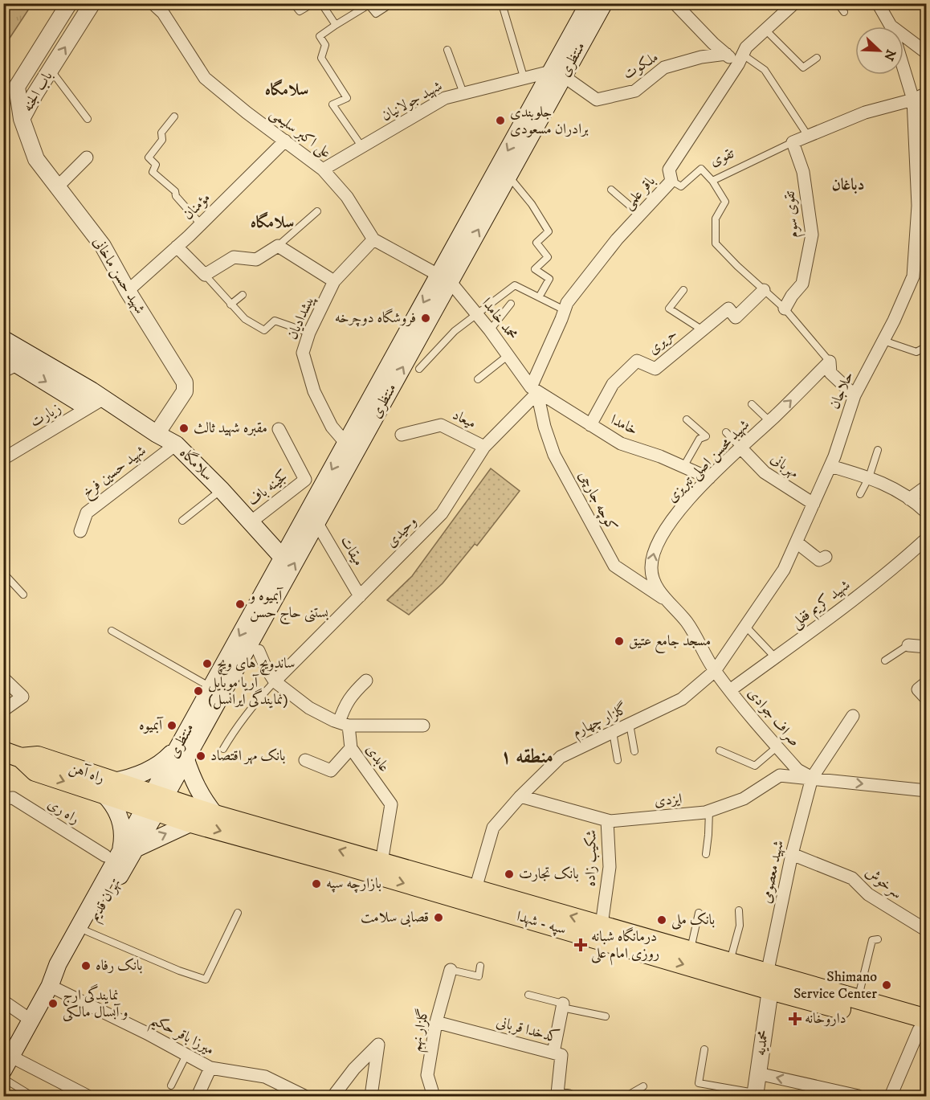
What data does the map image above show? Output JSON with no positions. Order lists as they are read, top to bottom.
{
  "streets": {
    "main road": [
      "منتظری",
      "سلامگاه",
      "راه آهن",
      "تهران قدیم",
      "سپه - شهدا"
    ],
    "street": [
      "ملکوت",
      "باب الجنه",
      "شهید جولانیان",
      "علی اکبر سلیمی",
      "باقر علمی",
      "مؤمنان",
      "تقوی سوم",
      "شهید حسن ماخانی",
      "پیشدادیان",
      "محمد خامدا",
      "حریری",
      "حلاجان",
      "زیارت",
      "میعاد",
      "خامدا",
      "شهید محسن اصلی تبریزی",
      "مهربانی",
      "شهید حسین فرخ",
      "کجینه باف",
      "کوچه جارچی",
      "وحیدی",
      "میقات",
      "شهید کریم قفلی",
      "صراف جوادی",
      "گلزار چهارم",
      "عابدی",
      "ایزدی",
      "راه ری",
      "شکیب زاده",
      "شهید معصومی",
      "سرخوش",
      "گلزار نهم",
      "کدخدا قربانی",
      "میرزا باقر حکیم",
      "محمدیه"
    ],
    "lane": ["تقوی"]
  },
  "crossings": [
    ["منتظری", "ملکوت"],
    ["منتظری", "شهید جولانیان"],
    ["منتظری", "علی اکبر سلیمی"],
    ["منتظری", "پیشدادیان"],
    ["منتظری", "محمد خامدا"],
    ["منتظری", "سلامگاه"],
    ["منتظری", "میقات"],
    ["منتظری", "راه آهن"],
    ["منتظری", "تهران قدیم"],
    ["منتظری", "سپه - شهدا"],
    ["ملکوت", "شهید جولانیان"],
    ["باب الجنه", "شهید حسن ماخانی"],
    ["شهید جولانیان", "علی اکبر سلیمی"],
    ["علی اکبر سلیمی", "مؤمنان"],
    ["علی اکبر سلیمی", "پیشدادیان"],
    ["علی اکبر سلیمی", "محمد خامدا"],
    ["تقوی", "باقر علمی"],
    ["تقوی", "تقوی سوم"],
    ["باقر علمی", "محمد خامدا"],
    ["باقر علمی", "خامدا"],
    ["باقر علمی", "کوچه جارچی"],
    ["باقر علمی", "وحیدی"],
    ["مؤمنان", "شهید حسن ماخانی"],
    ["شهید حسن ماخانی", "سلامگاه"],
    ["محمد خامدا", "خامدا"],
    ["محمد خامدا", "کوچه جارچی"],
    ["محمد خامدا", "وحیدی"],
    ["حریری", "خامدا"],
    ["حلاجان", "مهربانی"],
    ["حلاجان", "صراف جوادی"],
    ["حلاجان", "گلزار چهارم"],
    ["زیارت", "سلامگاه"],
    ["میعاد", "وحیدی"],
    ["خامدا", "شهید محسن اصلی تبریزی"],
    ["خامدا", "کوچه جارچی"],
    ["خامدا", "وحیدی"],
    ["شهید محسن اصلی تبریزی", "مهربانی"],
    ["شهید محسن اصلی تبریزی", "کوچه جارچی"],
    ["شهید محسن اصلی تبریزی", "صراف جوادی"],
    ["سلامگاه", "شهید حسین فرخ"],
    ["سلامگاه", "کجینه باف"],
    ["کوچه جارچی", "وحیدی"],
    ["کوچه جارچی", "صراف جوادی"],
    ["وحیدی", "میقات"],
    ["شهید کریم قفلی", "صراف جوادی"],
    ["صراف جوادی", "گلزار چهارم"],
    ["صراف جوادی", "ایزدی"],
    ["صراف جوادی", "شهید معصومی"],
    ["گلزار چهارم", "ایزدی"],
    ["گلزار چهارم", "سپه - شهدا"],
    ["عابدی", "سپه - شهدا"],
    ["راه آهن", "تهران قدیم"],
    ["راه آهن", "سپه - شهدا"],
    ["ایزدی", "شکیب زاده"],
    ["ایزدی", "شهید معصومی"],
    ["راه ری", "تهران قدیم"],
    ["شکیب زاده", "سپه - شهدا"],
    ["شهید معصومی", "سرخوش"],
    ["شهید معصومی", "سپه - شهدا"],
    ["شهید معصومی", "محمدیه"],
    ["تهران قدیم", "سپه - شهدا"],
    ["تهران قدیم", "میرزا باقر حکیم"],
    ["سپه - شهدا", "محمدیه"],
    ["گلزار نهم", "کدخدا قربانی"]
  ],
  "one_way": ["شهید محسن اصلی تبریزی"],
  "districts": [
    "سلامگاه",
    "دباغان",
    "سلامگاه",
    "منطقه ۱"
  ],
  "places": {
    "other": [
      "جلوبندی برادران مسعودی",
      "فروشگاه دوچرخه",
      "مقبره شهید ثالث",
      "آبمیوه و بستنی حاج حسن",
      "مسجد جامع عتیق",
      "ساندویچ های ویچ",
      "آریا موبایل (نمایندگی ایرانسل)",
      "آبمیوه",
      "بانک مهر اقتصاد",
      "بانک تجارت",
      "بازارچه سپه",
      "قصابی سلامت",
      "بانک ملی",
      "بانک رفاه",
      "Shimano Service Center",
      "نمایندگی ارج و آبسال مالکی"
    ],
    "health": ["درمانگاه شبانه روزی امام علی", "داروخانه"]
  },
  "north": "bottom right"
}
